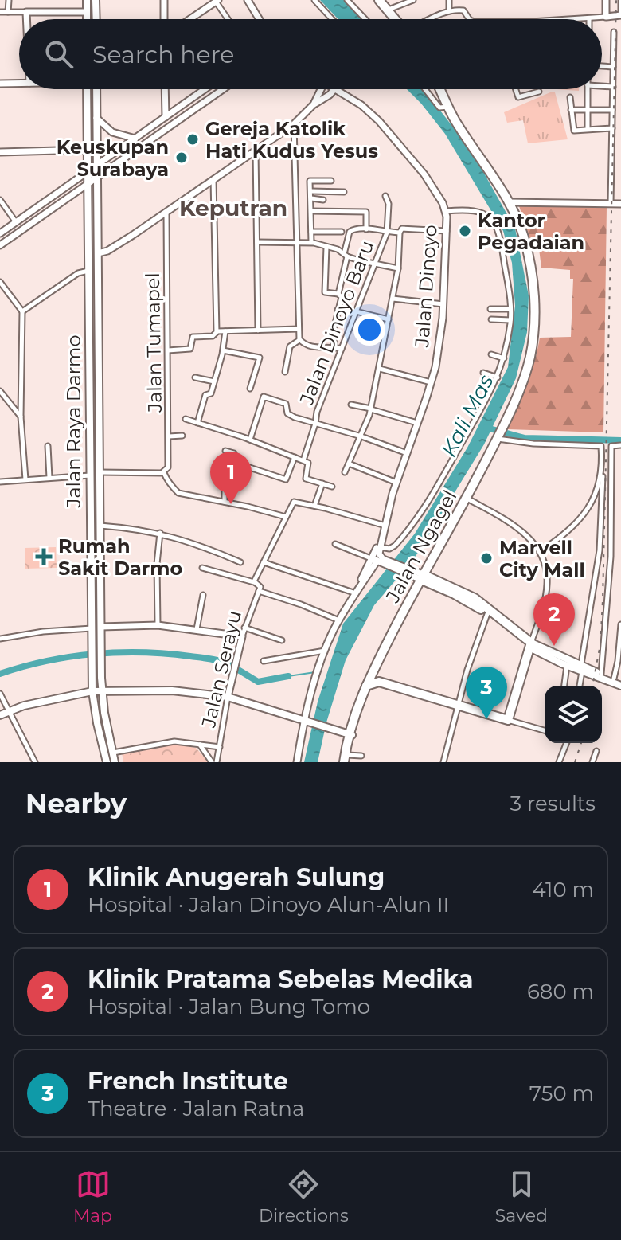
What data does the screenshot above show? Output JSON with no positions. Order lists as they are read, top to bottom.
{
  "streets": {
    "highway": ["Jalan Ngagel"],
    "main road": ["Jalan Dinoyo", "Jalan Raya Darmo", "Jalan Serayu"],
    "street": ["Jalan Dinoyo Baru", "Jalan Tumapel"]
  },
  "districts": ["Keputran"],
  "water": ["Kali Mas"],
  "places": {
    "other": [
      "Gereja Katolik Hati Kudus Yesus",
      "Keuskupan Surabaya",
      "Kantor Pegadaian",
      "Marvell City Mall"
    ],
    "health": ["Rumah Sakit Darmo"]
  },
  "page": {
    "search": "Search here",
    "pins": ["1", "2", "3"],
    "heading": ["Nearby", "3 results"],
    "list": [
      {
        "mark": "1",
        "name": "Klinik Anugerah Sulung",
        "note": "Hospital · Jalan Dinoyo Alun-Alun II",
        "value": "410 m"
      },
      {
        "mark": "2",
        "name": "Klinik Pratama Sebelas Medika",
        "note": "Hospital · Jalan Bung Tomo",
        "value": "680 m"
      },
      {
        "mark": "3",
        "name": "French Institute",
        "note": "Theatre · Jalan Ratna",
        "value": "750 m"
      }
    ],
    "nav": ["Map", "Directions", "Saved"]
  }
}
